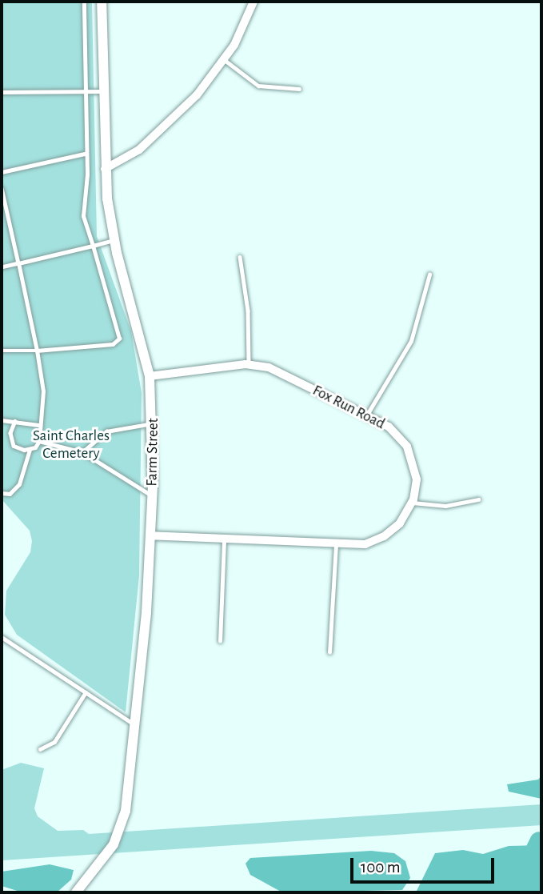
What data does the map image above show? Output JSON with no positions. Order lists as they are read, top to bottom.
{
  "streets": {
    "street": ["Fox Run Road", "Farm Street"]
  },
  "crossings": [
    ["Fox Run Road", "Farm Street"]
  ],
  "parks": ["Saint Charles Cemetery"],
  "scale_bar": "100 m"
}
